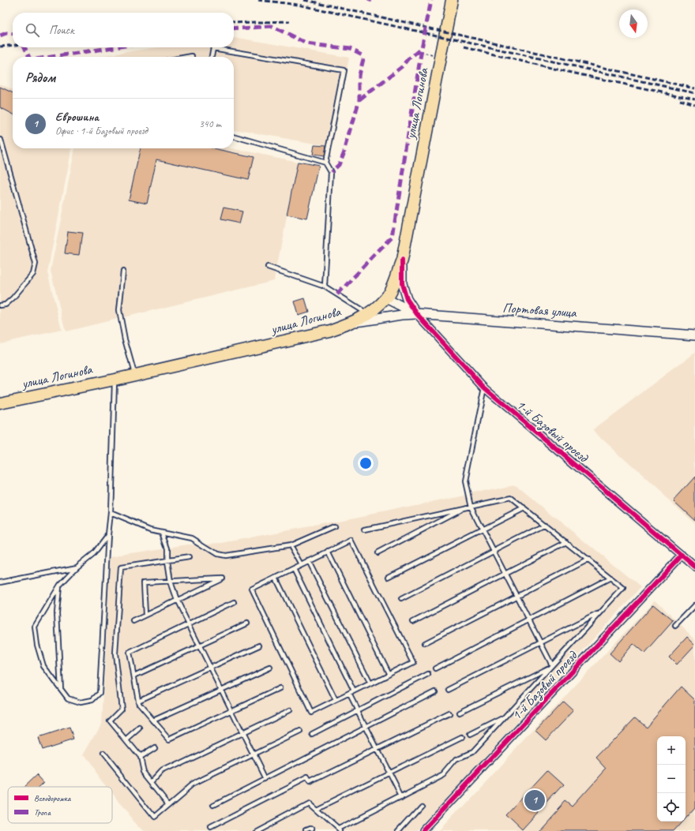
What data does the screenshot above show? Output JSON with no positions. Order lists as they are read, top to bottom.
{
  "streets": {
    "main road": ["улица Логинова"],
    "street": ["Портовая улица", "1-й Базовый проезд"]
  },
  "crossings": [
    ["улица Логинова", "Портовая улица"],
    ["Портовая улица", "1-й Базовый проезд"]
  ],
  "legend": ["Велодорожка", "Тропа"],
  "north": "bottom",
  "page": {
    "search": "Поиск",
    "heading": "Рядом",
    "list": [
      {
        "mark": "1",
        "name": "Еврошина",
        "note": "Офис · 1-й Базовый проезд",
        "value": "340 m"
      }
    ],
    "map_buttons": ["+", "−"],
    "pins": "1"
  }
}
